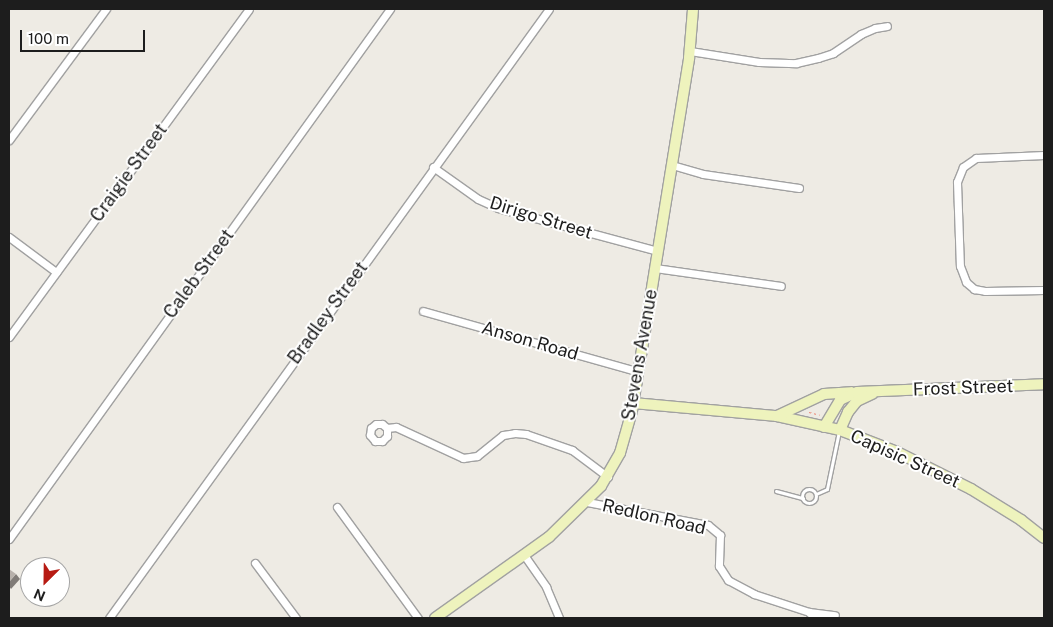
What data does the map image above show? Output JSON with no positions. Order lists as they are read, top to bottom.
{
  "streets": {
    "street": [
      "Craigie Street",
      "Dirigo Street",
      "Caleb Street",
      "Bradley Street",
      "Anson Road",
      "Stevens Avenue",
      "Frost Street",
      "Capisic Street",
      "Redlon Road"
    ]
  },
  "crossings": [
    ["Dirigo Street", "Bradley Street"],
    ["Dirigo Street", "Stevens Avenue"],
    ["Anson Road", "Stevens Avenue"],
    ["Stevens Avenue", "Capisic Street"],
    ["Stevens Avenue", "Redlon Road"],
    ["Frost Street", "Capisic Street"]
  ],
  "scale_bar": "100 m",
  "north": "bottom left"
}
